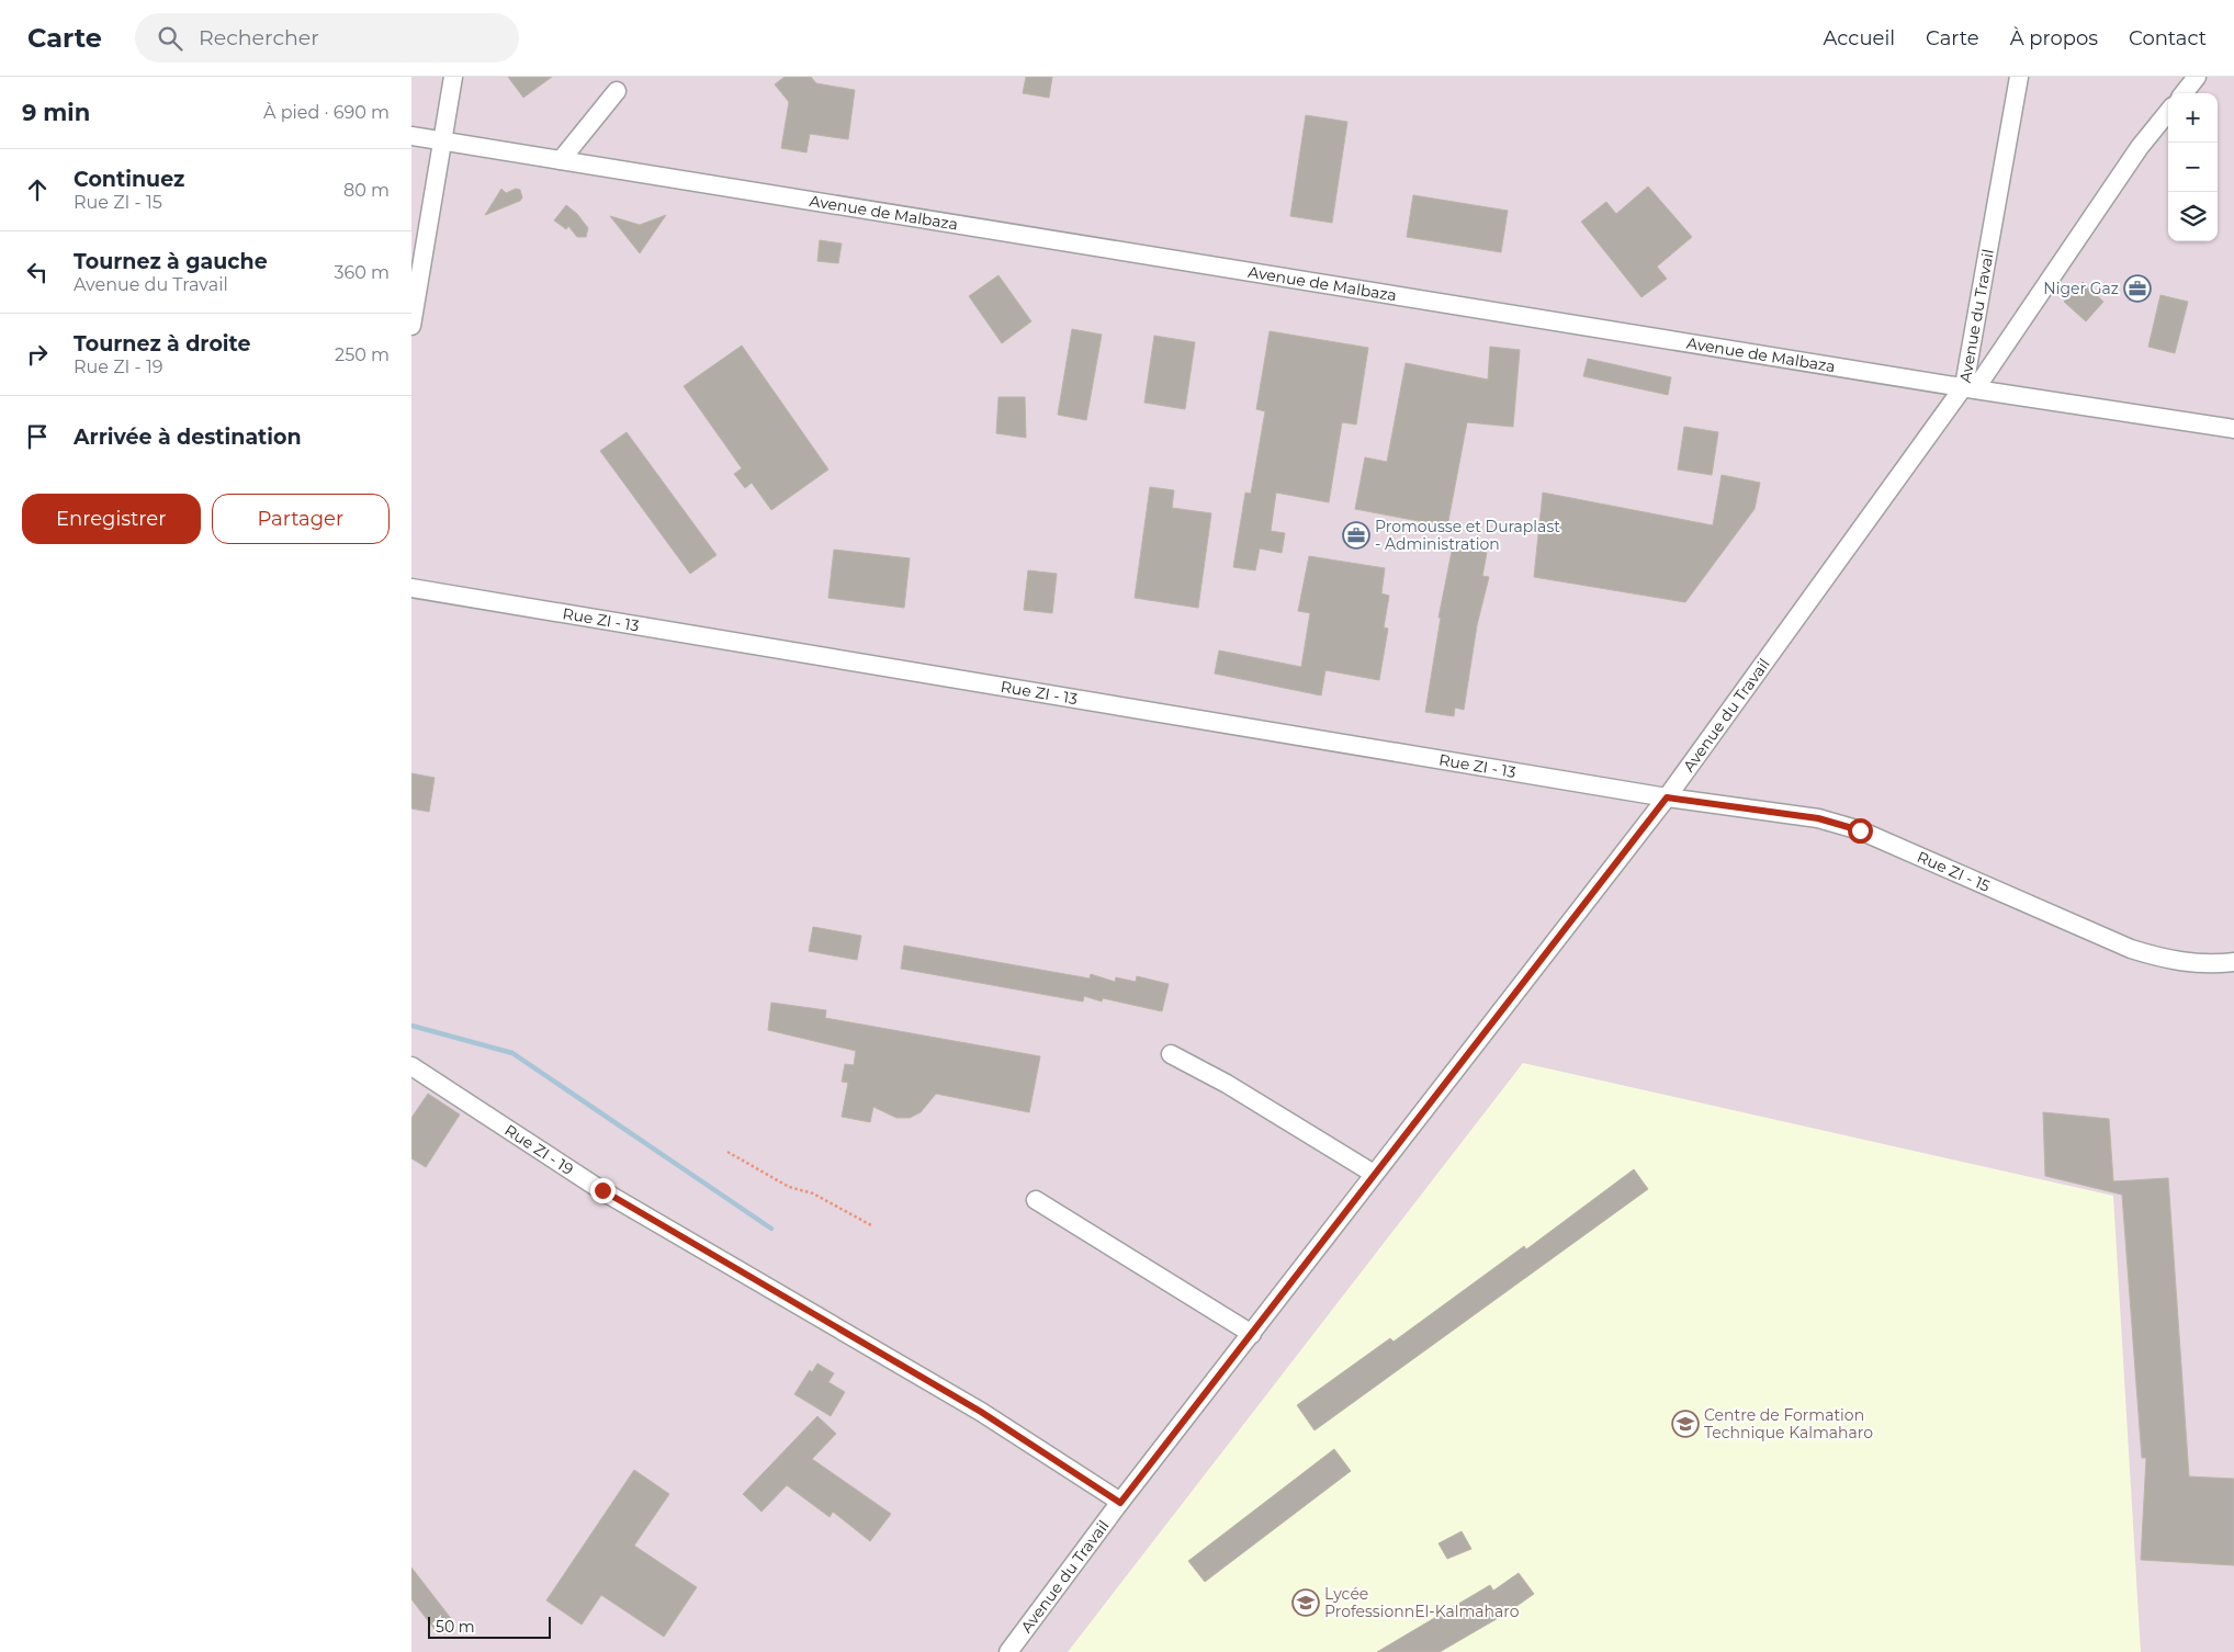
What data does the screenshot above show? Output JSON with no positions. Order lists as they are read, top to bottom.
{
  "streets": {
    "street": [
      "Avenue de Malbaza",
      "Avenue du Travail",
      "Rue ZI - 13",
      "Rue ZI - 15",
      "Rue ZI - 19"
    ]
  },
  "crossings": [
    ["Avenue de Malbaza", "Avenue du Travail"],
    ["Avenue du Travail", "Rue ZI - 13"],
    ["Avenue du Travail", "Rue ZI - 15"],
    ["Avenue du Travail", "Rue ZI - 19"],
    ["Rue ZI - 13", "Rue ZI - 15"]
  ],
  "places": {
    "office": ["Niger Gaz", "Promousse et Duraplast - Administration"],
    "school or university": ["Centre de Formation Technique Kalmaharo", "Lycée ProfessionnEl-Kalmaharo"]
  },
  "scale_bar": "50 m",
  "page": {
    "header": "Carte",
    "search": "Rechercher",
    "nav": [
      "Accueil",
      "Carte",
      "À propos",
      "Contact"
    ],
    "heading": ["9 min", "À pied · 690 m"],
    "map_buttons": ["+", "−"],
    "list": [
      ["Continuez", "Rue ZI - 15", "80 m"],
      ["Tournez à gauche", "Avenue du Travail", "360 m"],
      ["Tournez à droite", "Rue ZI - 19", "250 m"],
      "Arrivée à destination"
    ],
    "buttons": ["Enregistrer", "Partager"],
    "scale": "50 m"
  }
}
